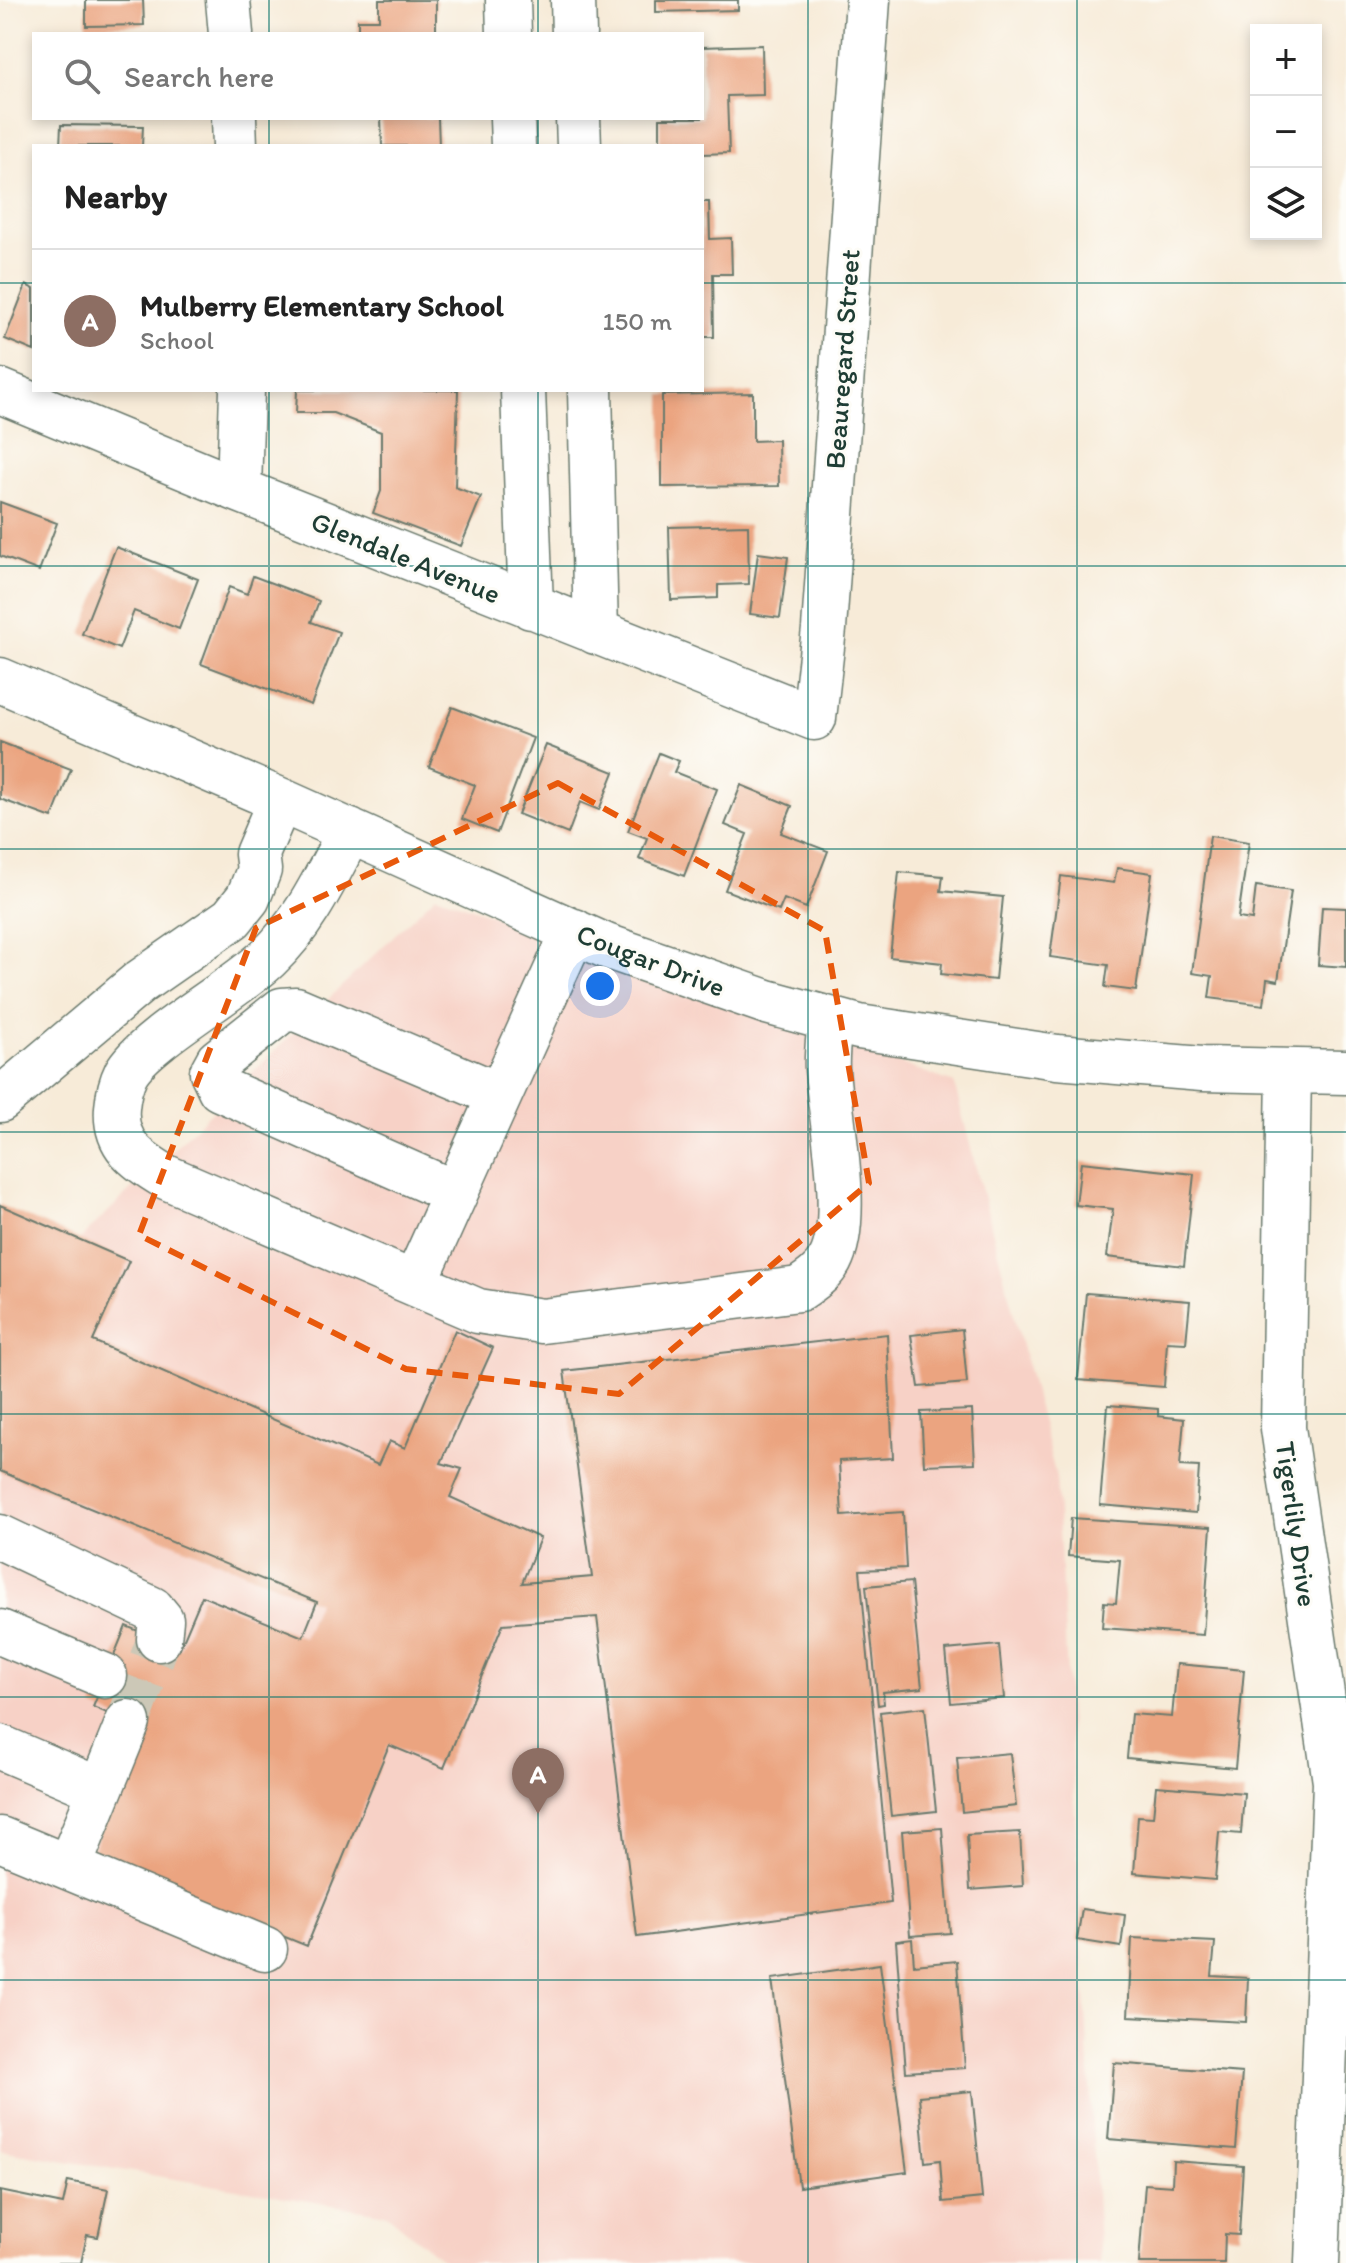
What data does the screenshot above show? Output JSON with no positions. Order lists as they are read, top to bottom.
{
  "streets": {
    "street": [
      "Beauregard Street",
      "Glendale Avenue",
      "Cougar Drive",
      "Tigerlily Drive"
    ]
  },
  "crossings": [
    ["Beauregard Street", "Glendale Avenue"],
    ["Cougar Drive", "Tigerlily Drive"]
  ],
  "page": {
    "map_buttons": ["+", "−"],
    "search": "Search here",
    "heading": "Nearby",
    "list": [
      {
        "mark": "A",
        "name": "Mulberry Elementary School",
        "note": "School",
        "value": "150 m"
      }
    ],
    "pins": "A"
  }
}
